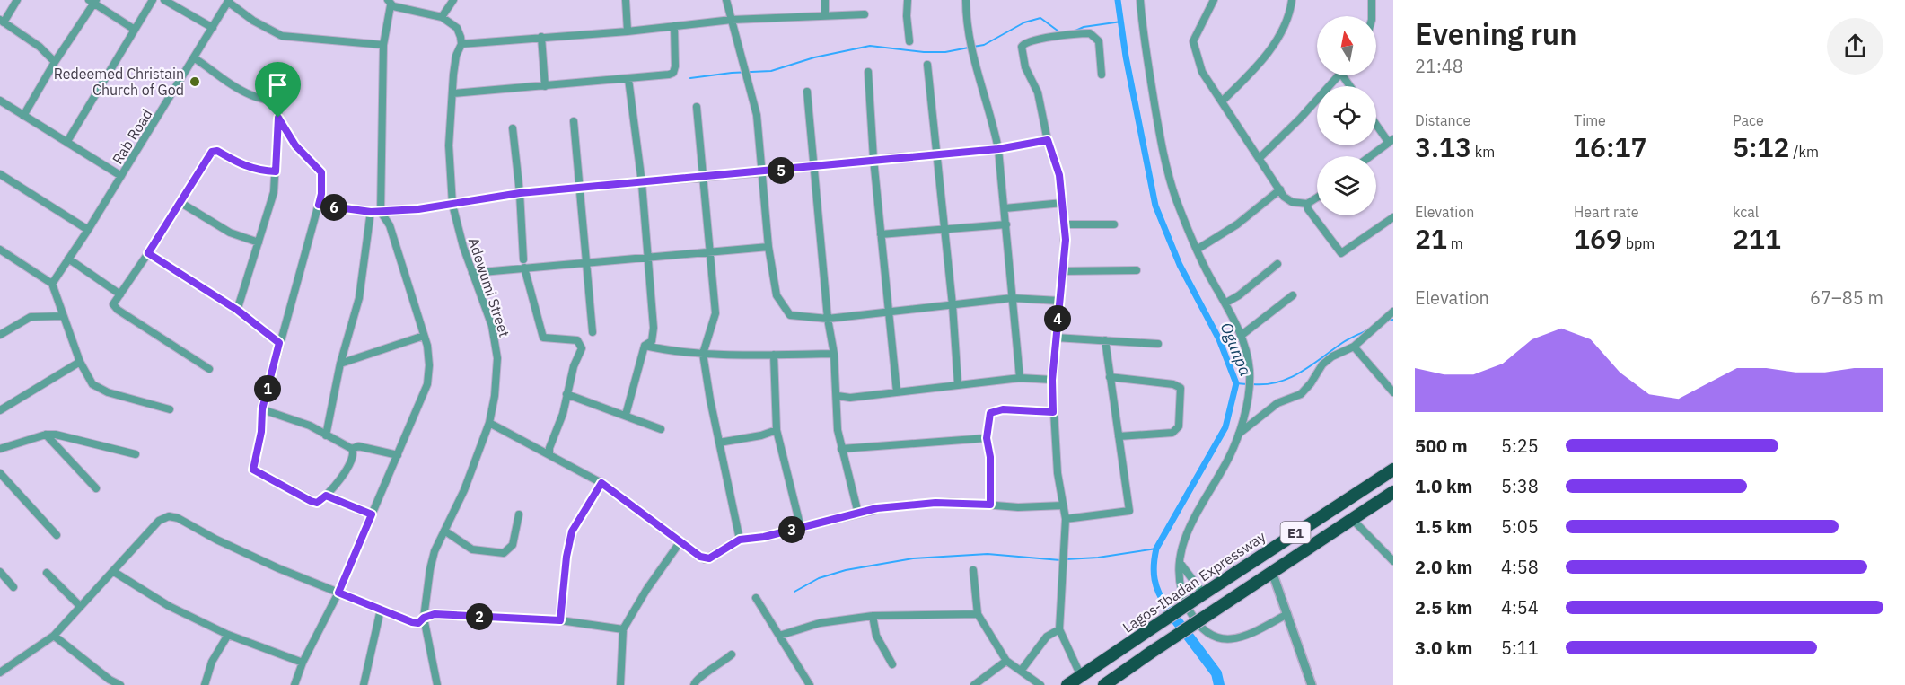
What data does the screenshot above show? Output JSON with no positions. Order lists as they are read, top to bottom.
{
  "streets": {
    "highway": ["E1", "Lagos-Ibadan Expressway"],
    "street": ["Rab Road", "Adewumi Street"]
  },
  "water": ["Ogunpa"],
  "places": ["Redeemed Christain Church of God"],
  "north": "top",
  "page": {
    "heading": ["Evening run", "21:48"],
    "stats": [
      ["Distance", "3.13 km"],
      ["Time", "16:17"],
      ["Pace", "5:12 /km"],
      ["Elevation", "21 m"],
      ["Heart rate", "169 bpm"],
      ["kcal", "211"]
    ],
    "pins": [
      "5",
      "6",
      "4",
      "1",
      "3",
      "2"
    ],
    "chart": ["Elevation", "67–85 m"],
    "list": [
      {
        "name": "500 m",
        "note": "5:25"
      },
      {
        "name": "1.0 km",
        "note": "5:38"
      },
      {
        "name": "1.5 km",
        "note": "5:05"
      },
      {
        "name": "2.0 km",
        "note": "4:58"
      },
      {
        "name": "2.5 km",
        "note": "4:54"
      },
      {
        "name": "3.0 km",
        "note": "5:11"
      }
    ]
  }
}
